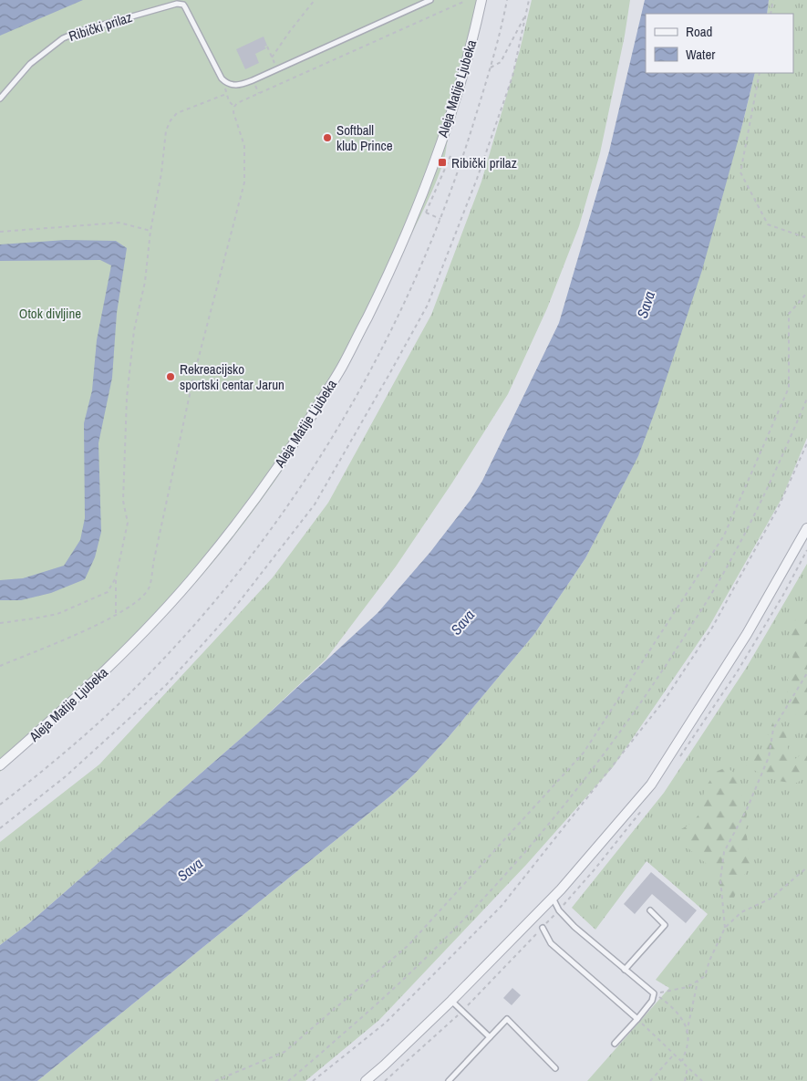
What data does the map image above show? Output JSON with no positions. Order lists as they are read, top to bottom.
{
  "streets": {
    "street": ["Aleja Matije Ljubeka"],
    "lane": ["Ribički prilaz"]
  },
  "water": ["Sava"],
  "parks": ["Otok divljine"],
  "places": {
    "other": ["Softball klub Prince", "Rekreacijsko sportski centar Jarun"],
    "transit": ["Ribički prilaz"]
  },
  "legend": ["Road", "Water"]
}
